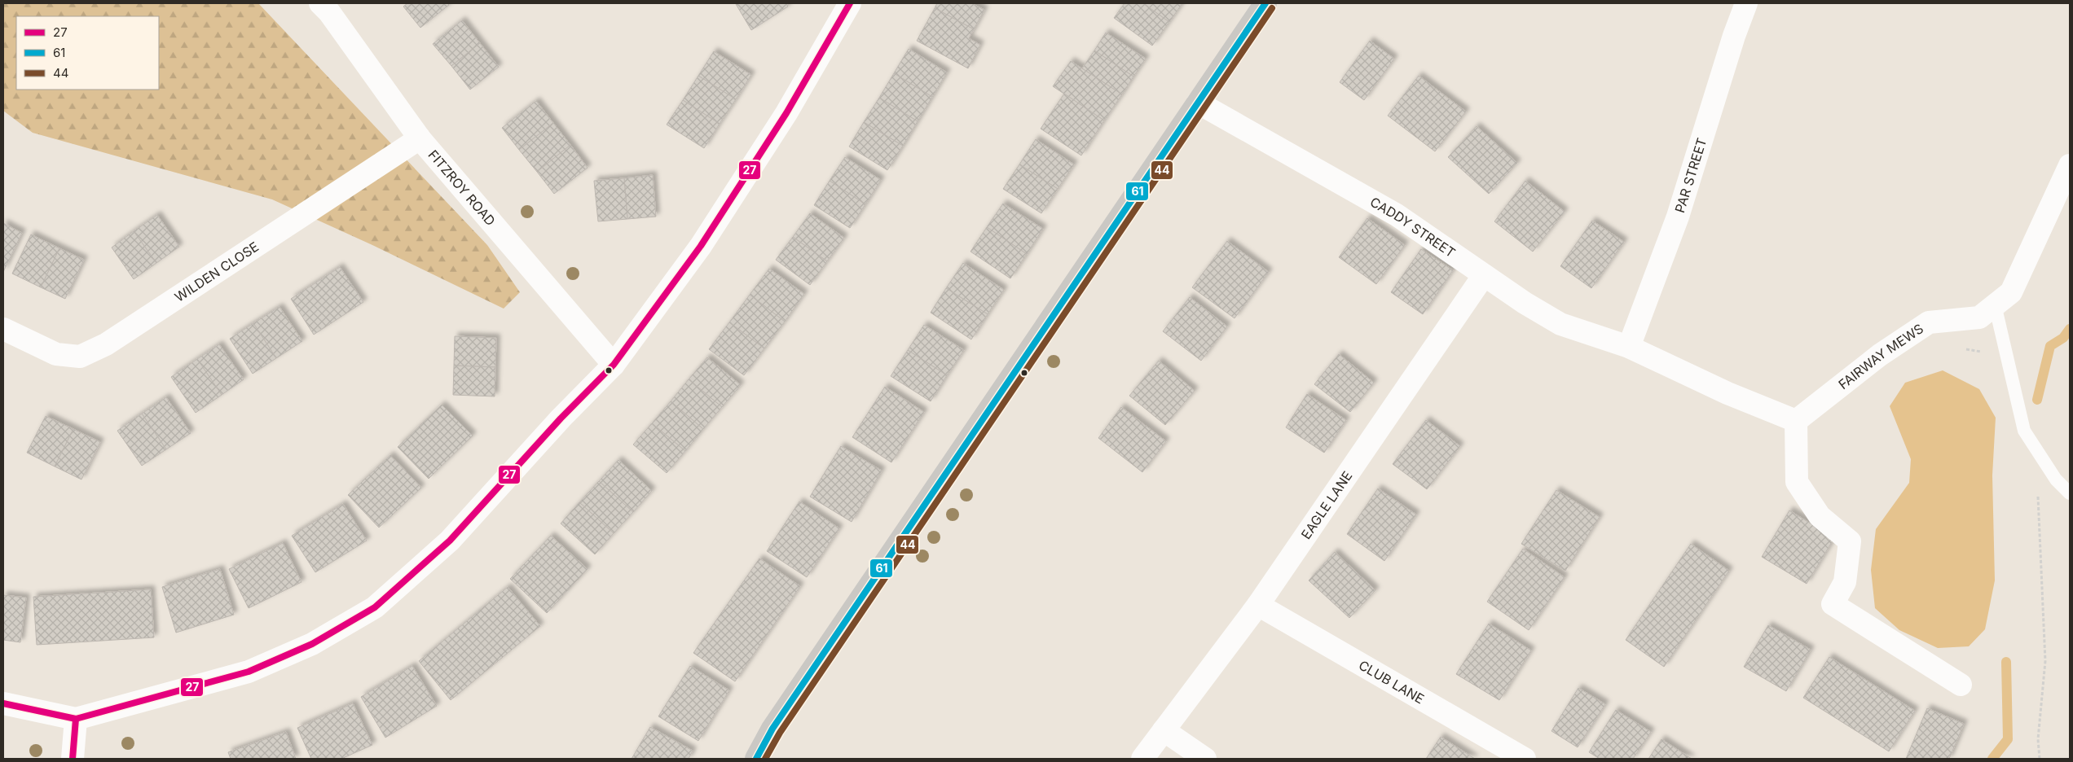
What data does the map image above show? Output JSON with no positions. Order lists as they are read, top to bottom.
{
  "streets": {
    "street": [
      "PAR STREET",
      "FITZROY ROAD",
      "CADDY STREET",
      "WILDEN CLOSE",
      "FAIRWAY MEWS",
      "EAGLE LANE",
      "CLUB LANE"
    ]
  },
  "crossings": [
    ["PAR STREET", "CADDY STREET"],
    ["FITZROY ROAD", "WILDEN CLOSE"],
    ["CADDY STREET", "EAGLE LANE"],
    ["EAGLE LANE", "CLUB LANE"]
  ],
  "lines": ["transit line 27", "transit line 61", "transit line 44"],
  "legend": ["27", "61", "44"]
}
